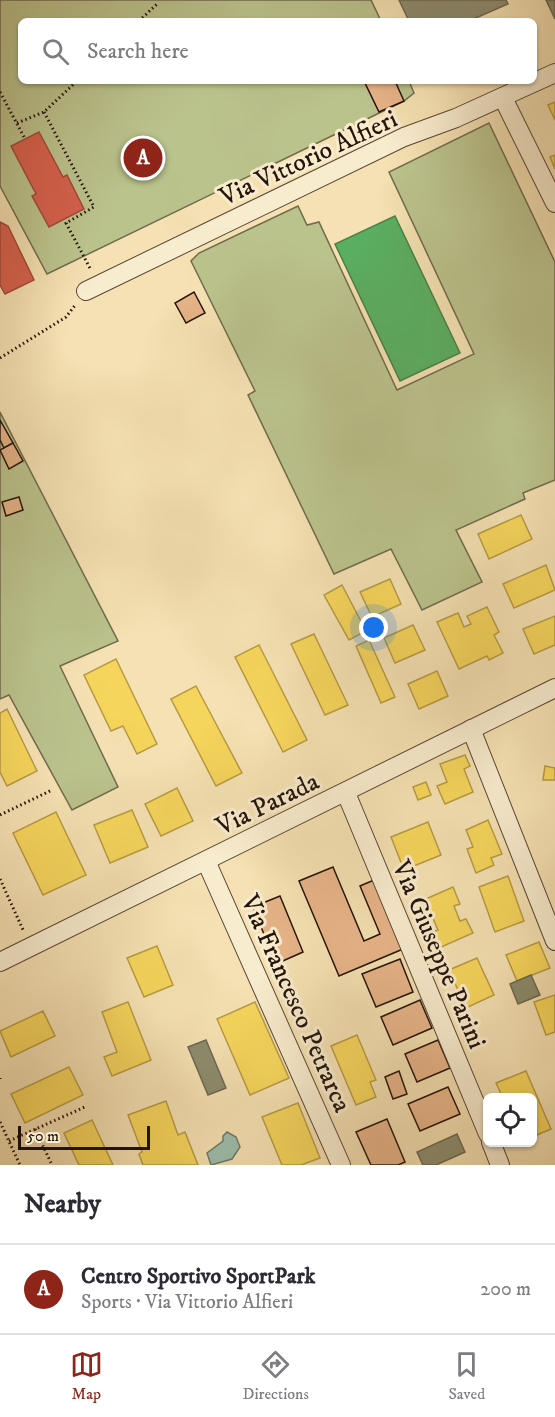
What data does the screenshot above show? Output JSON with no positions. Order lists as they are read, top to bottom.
{
  "streets": {
    "street": [
      "Via Vittorio Alfieri",
      "Via Parada",
      "Via Giuseppe Parini",
      "Via Francesco Petrarca"
    ]
  },
  "crossings": [
    ["Via Parada", "Via Giuseppe Parini"],
    ["Via Parada", "Via Francesco Petrarca"]
  ],
  "scale_bar": "50 m",
  "page": {
    "search": "Search here",
    "pins": "A",
    "scale": "50 m",
    "heading": "Nearby",
    "list": [
      {
        "mark": "A",
        "name": "Centro Sportivo SportPark",
        "note": "Sports · Via Vittorio Alfieri",
        "value": "200 m"
      }
    ],
    "nav": ["Map", "Directions", "Saved"]
  }
}
